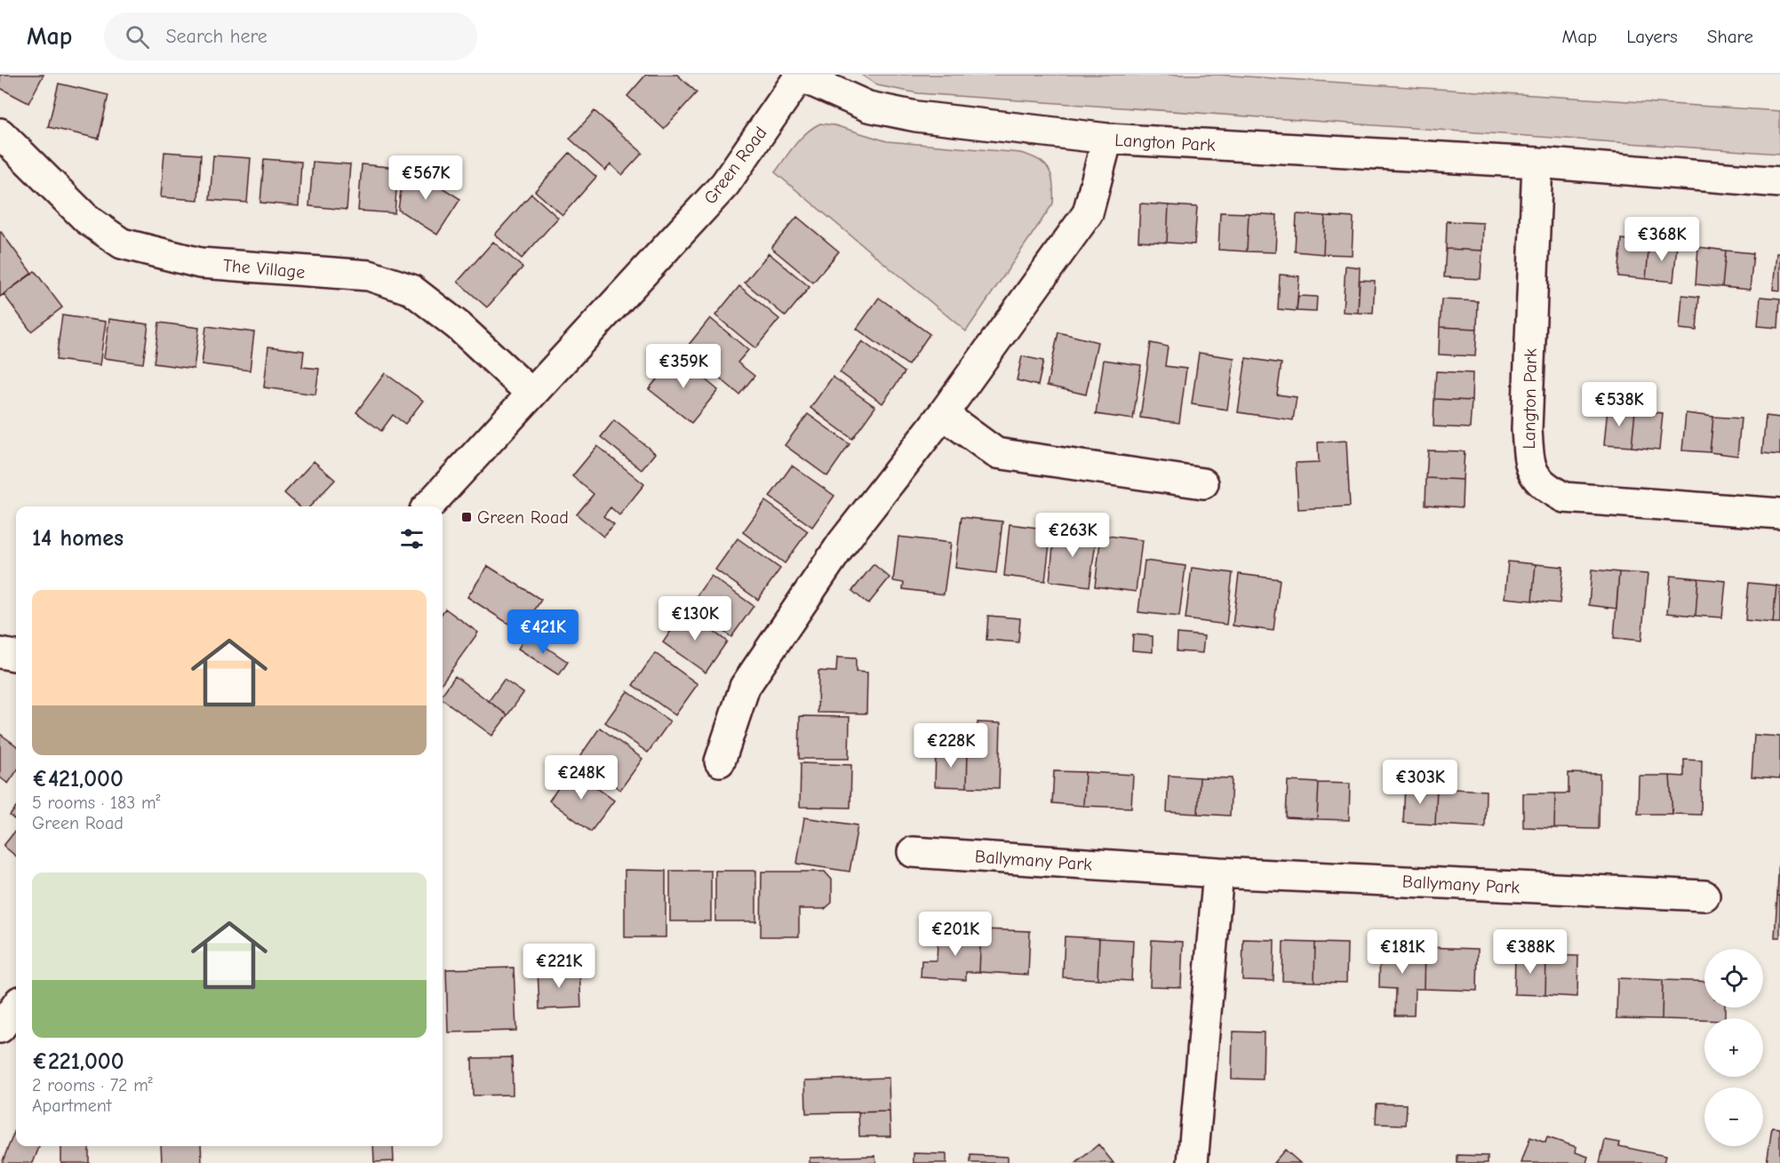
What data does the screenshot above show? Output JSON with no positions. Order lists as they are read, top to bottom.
{
  "streets": {
    "street": [
      "Langton Park",
      "Green Road",
      "The Village",
      "Ballymany Park"
    ]
  },
  "crossings": [
    ["Langton Park", "Green Road"],
    ["Green Road", "The Village"]
  ],
  "places": {
    "transit": ["Green Road"]
  },
  "page": {
    "header": "Map",
    "search": "Search here",
    "nav": ["Map", "Layers", "Share"],
    "price": [
      "€567K",
      "€368K",
      "€359K",
      "€538K",
      "€263K",
      "€130K",
      "€421K",
      "€228K",
      "€248K",
      "€303K",
      "€201K",
      "€181K",
      "€388K",
      "€221K"
    ],
    "heading": "14 homes",
    "list": [
      {
        "name": "€421,000",
        "note": "5 rooms · 183 m² · Green Road"
      },
      {
        "name": "€221,000",
        "note": "2 rooms · 72 m² · Apartment"
      }
    ],
    "map_buttons": ["+", "−"]
  }
}
